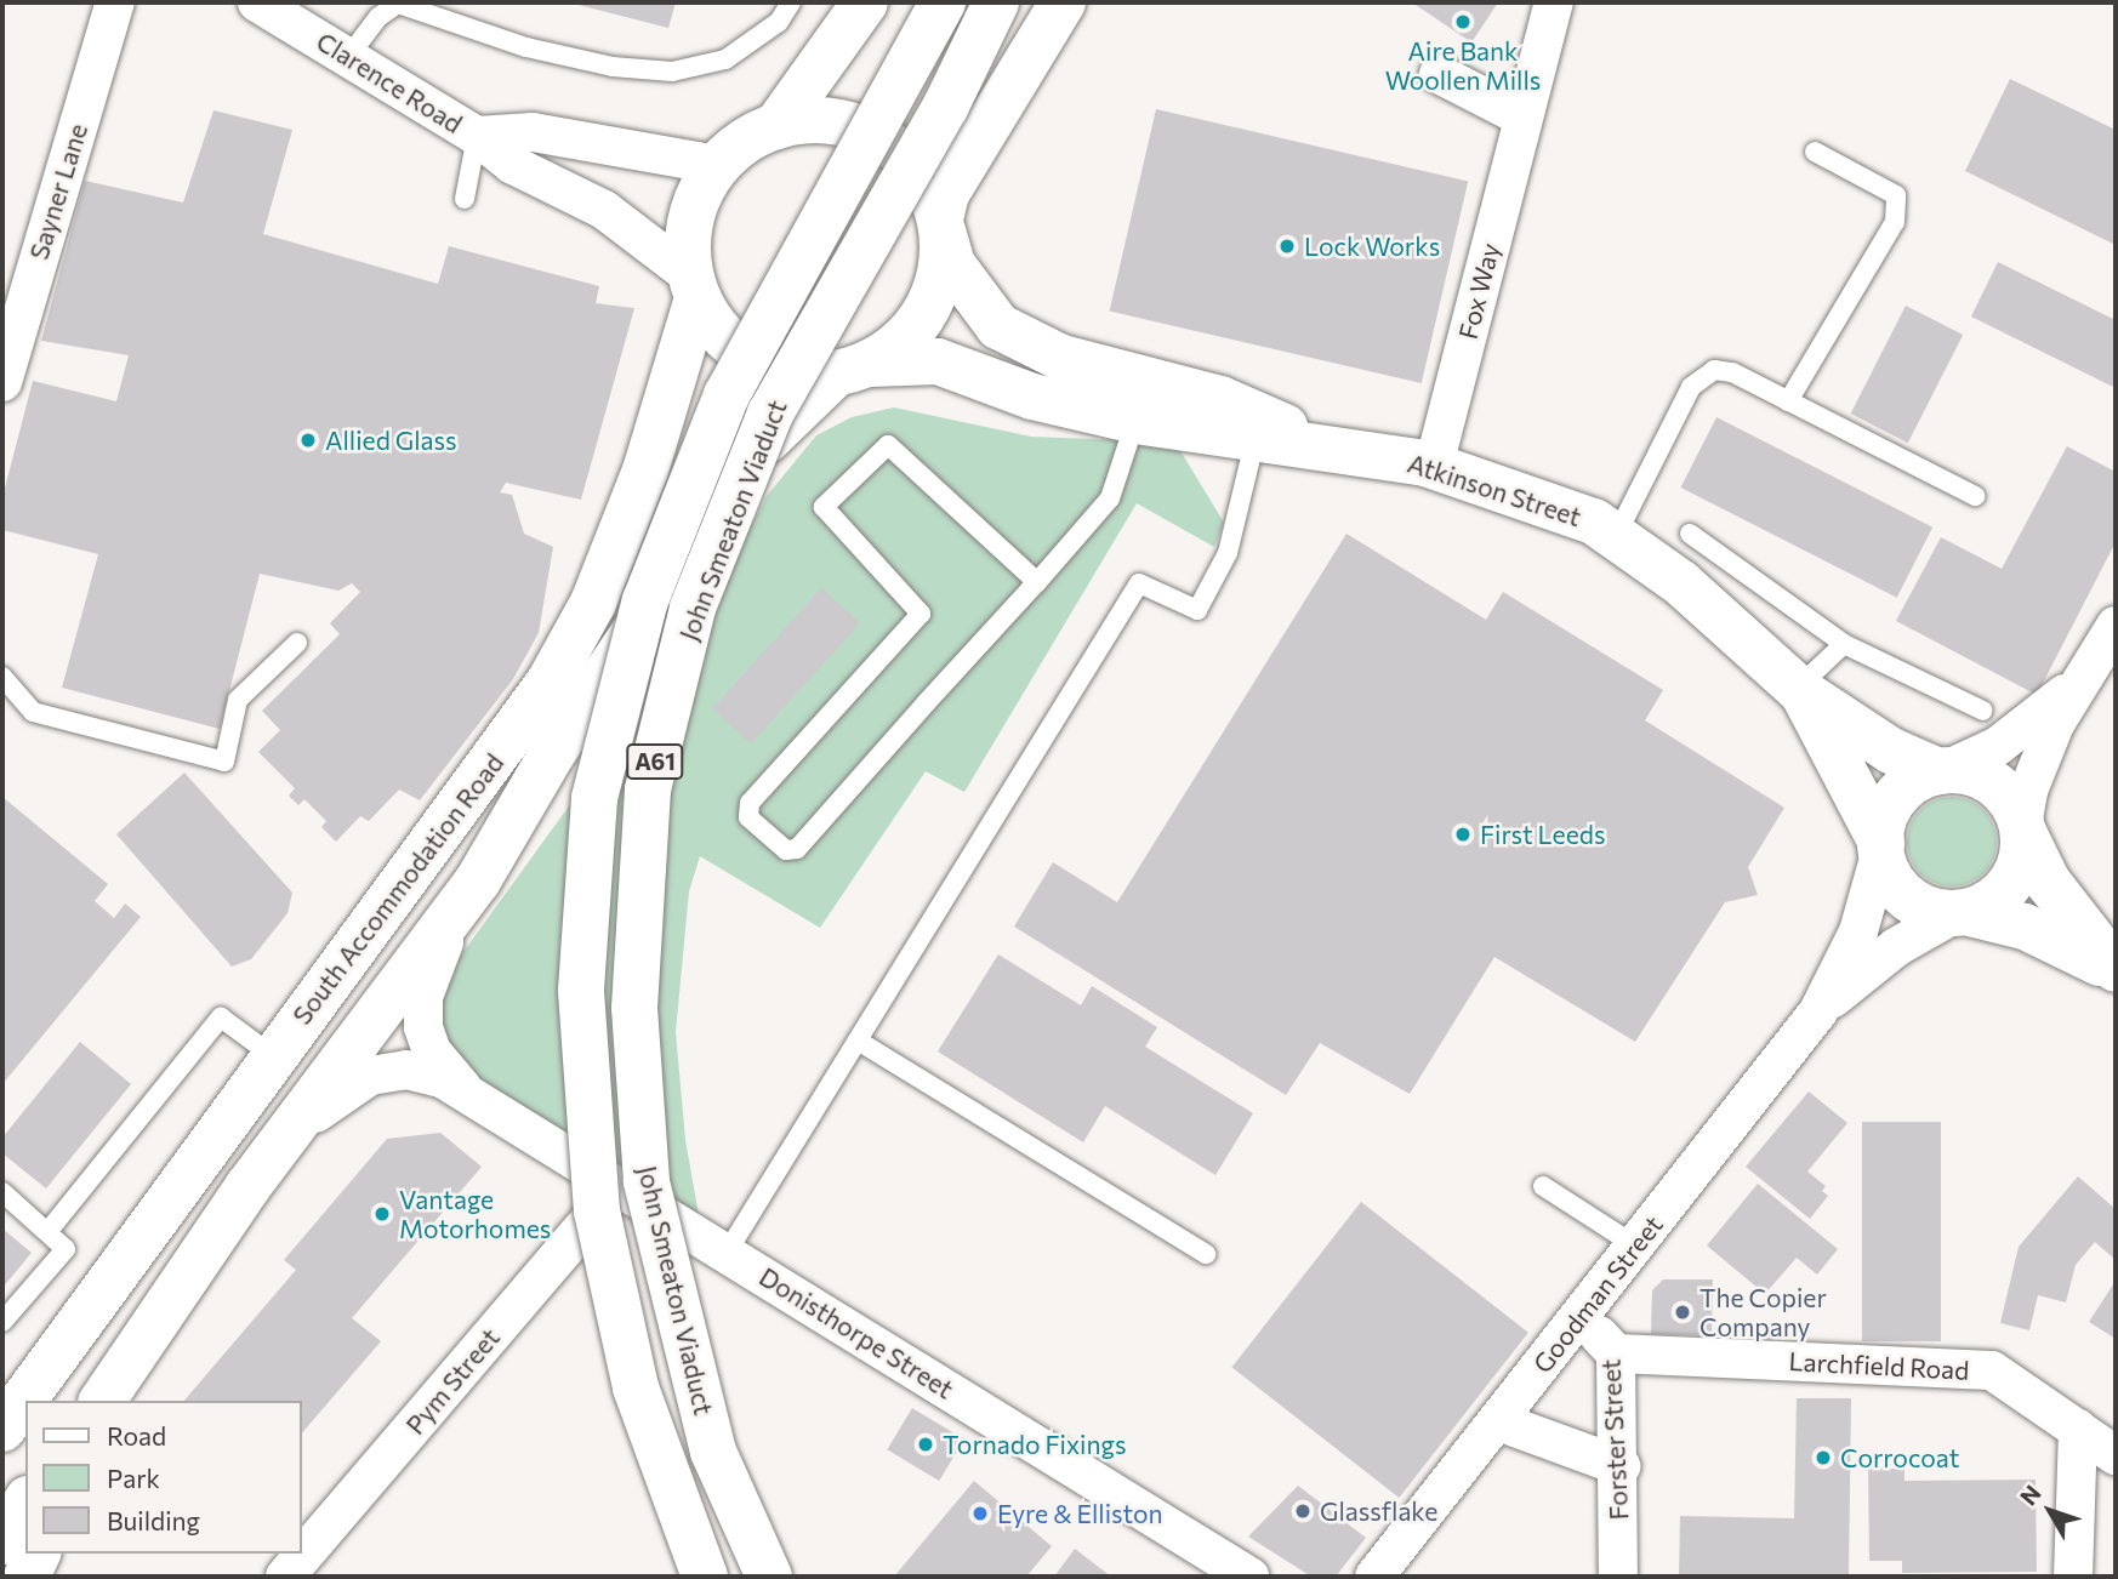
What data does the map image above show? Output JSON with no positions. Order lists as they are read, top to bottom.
{
  "streets": {
    "main road": [
      "Atkinson Street",
      "John Smeaton Viaduct",
      "A61",
      "South Accommodation Road"
    ],
    "street": [
      "Clarence Road",
      "Sayner Lane",
      "Fox Way",
      "Goodman Street",
      "Donisthorpe Street",
      "Larchfield Road",
      "Pym Street",
      "Forster Street"
    ]
  },
  "crossings": [
    ["Clarence Road", "Atkinson Street"],
    ["Clarence Road", "South Accommodation Road"],
    ["Fox Way", "Atkinson Street"],
    ["Atkinson Street", "South Accommodation Road"],
    ["Atkinson Street", "Goodman Street"],
    ["South Accommodation Road", "Donisthorpe Street"],
    ["Goodman Street", "Forster Street"],
    ["Donisthorpe Street", "Pym Street"],
    ["Larchfield Road", "Forster Street"]
  ],
  "places": [
    "Aire Bank Woollen Mills",
    "Lock Works",
    "Allied Glass",
    "First Leeds",
    "Vantage Motorhomes",
    "The Copier Company",
    "Tornado Fixings",
    "Corrocoat",
    "Glassflake",
    "Eyre & Elliston"
  ],
  "legend": ["Road", "Park", "Building"],
  "north": "top left"
}
